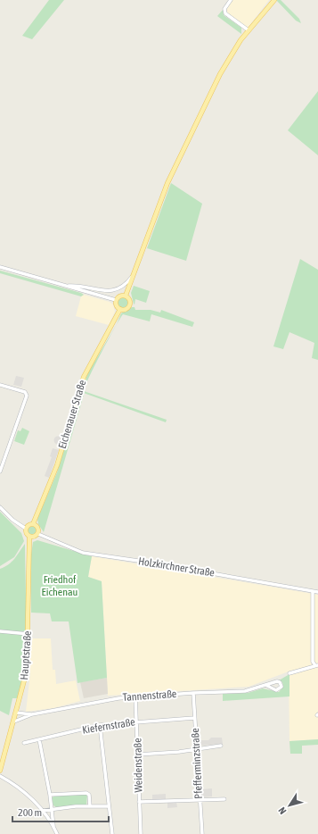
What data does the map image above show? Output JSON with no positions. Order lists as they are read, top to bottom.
{
  "streets": {
    "main road": ["Eichenauer Straße", "Hauptstraße"],
    "street": [
      "Holzkirchner Straße",
      "Tannenstraße",
      "Kiefernstraße",
      "Pfefferminzstraße",
      "Weidenstraße"
    ]
  },
  "crossings": [
    ["Eichenauer Straße", "Holzkirchner Straße"],
    ["Eichenauer Straße", "Hauptstraße"],
    ["Holzkirchner Straße", "Hauptstraße"],
    ["Hauptstraße", "Tannenstraße"],
    ["Tannenstraße", "Pfefferminzstraße"],
    ["Tannenstraße", "Weidenstraße"],
    ["Kiefernstraße", "Pfefferminzstraße"],
    ["Kiefernstraße", "Weidenstraße"]
  ],
  "parks": ["Friedhof Eichenau"],
  "scale_bar": "200 m",
  "north": "bottom left"
}
